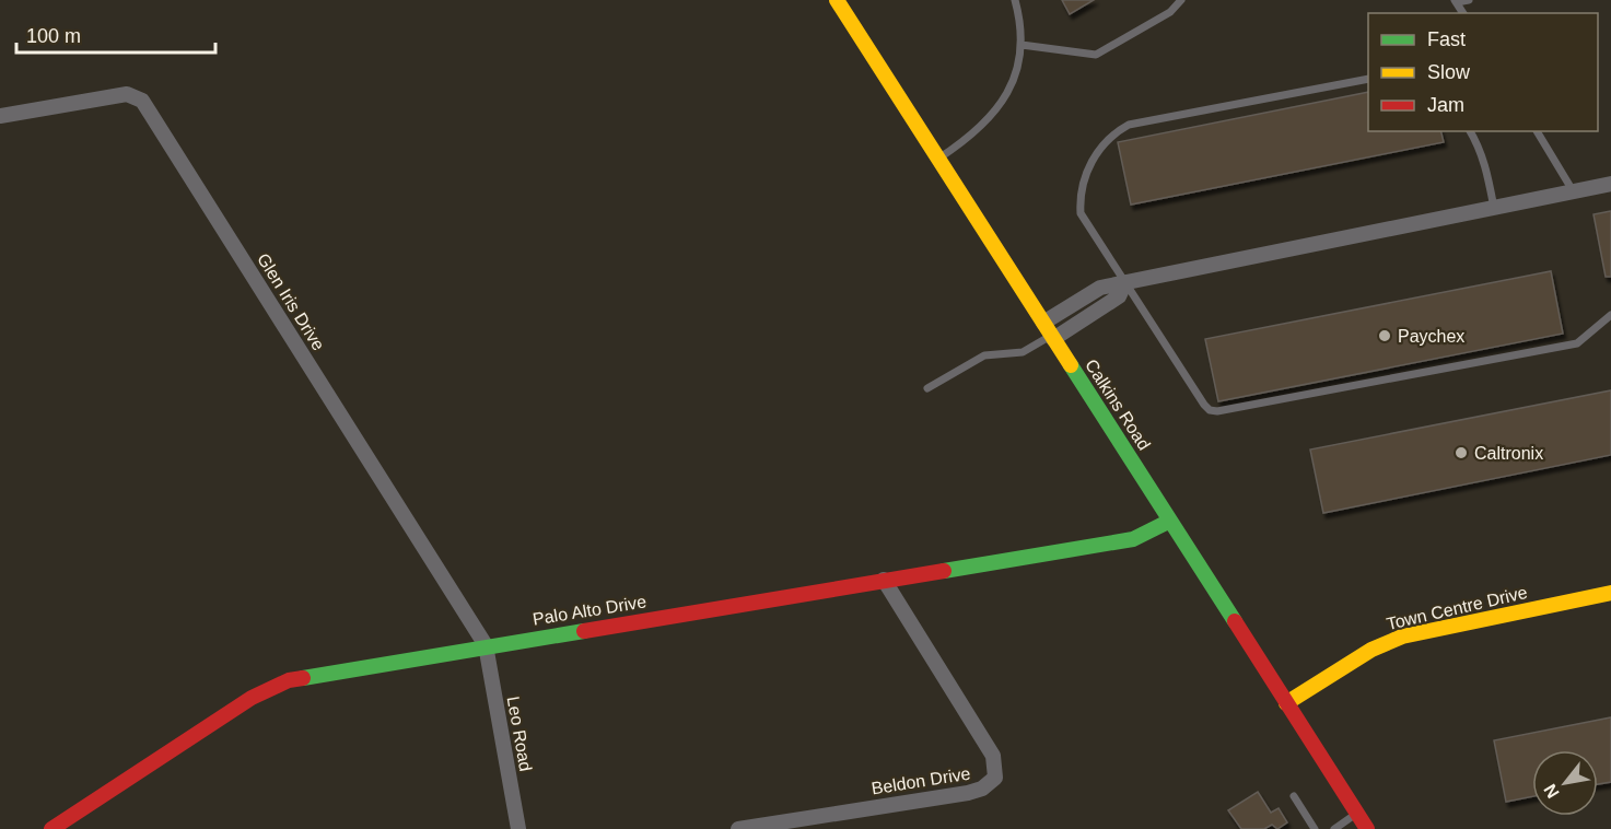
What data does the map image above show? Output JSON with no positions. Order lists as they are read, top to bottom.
{
  "streets": {
    "street": [
      "Glen Iris Drive",
      "Calkins Road",
      "Town Centre Drive",
      "Palo Alto Drive",
      "Leo Road",
      "Beldon Drive"
    ]
  },
  "crossings": [
    ["Glen Iris Drive", "Palo Alto Drive"],
    ["Glen Iris Drive", "Leo Road"],
    ["Calkins Road", "Town Centre Drive"],
    ["Calkins Road", "Palo Alto Drive"],
    ["Palo Alto Drive", "Leo Road"],
    ["Palo Alto Drive", "Beldon Drive"]
  ],
  "places": ["Paychex", "Caltronix"],
  "legend": ["Fast", "Slow", "Jam"],
  "scale_bar": "100 m",
  "north": "bottom left"
}
